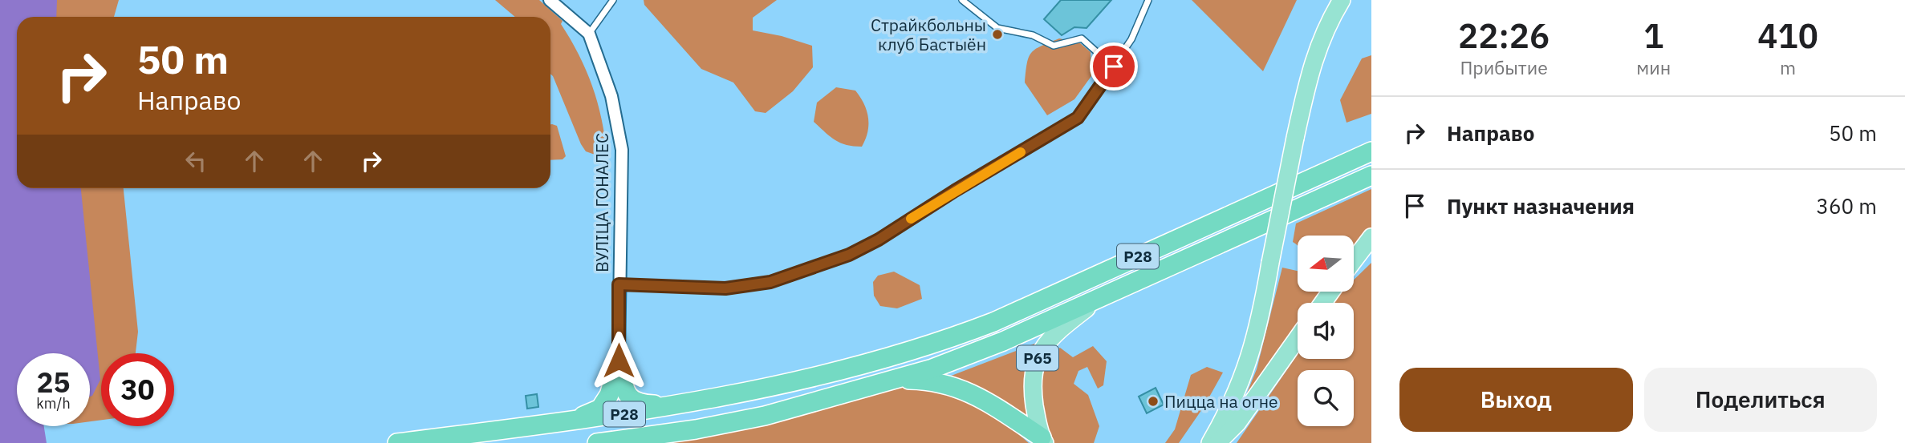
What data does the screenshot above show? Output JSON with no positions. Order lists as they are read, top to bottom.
{
  "streets": {
    "highway": ["Р28", "Р65"],
    "street": ["ВУЛІЦА ГОНАЛЕС"]
  },
  "crossings": [
    ["Р28", "Р65"]
  ],
  "places": ["Страйкбольны клуб Бастыён", "Пицца на огне"],
  "north": "left",
  "page": {
    "eta": [
      "22:26",
      "Прибытие",
      "1",
      "мин",
      "410",
      "m"
    ],
    "turn": ["50 m", "Направо"],
    "list": [
      {
        "name": "Направо",
        "value": "50 m"
      },
      {
        "name": "Пункт назначения",
        "value": "360 m"
      }
    ],
    "speed": "25 km/h",
    "limit": "30",
    "buttons": ["Выход", "Поделиться"]
  }
}
